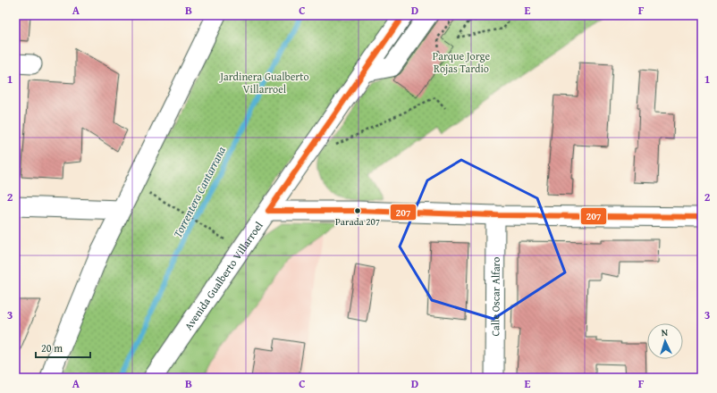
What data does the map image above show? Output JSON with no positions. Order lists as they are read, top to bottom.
{
  "streets": {
    "street": ["Avenida Gualberto Villarroel", "Calle Oscar Alfaro"]
  },
  "water": ["Torrentera Cantarrana"],
  "parks": ["Parque Jorge Rojas Tardio", "Jardinera Gualberto Villarroel"],
  "places": ["Parada 207"],
  "lines": ["transit line 207"],
  "scale_bar": "20 m",
  "north": "top",
  "grid": {
    "columns": [
      "A",
      "B",
      "C",
      "D",
      "E",
      "F"
    ],
    "rows": ["1", "2", "3"]
  }
}
